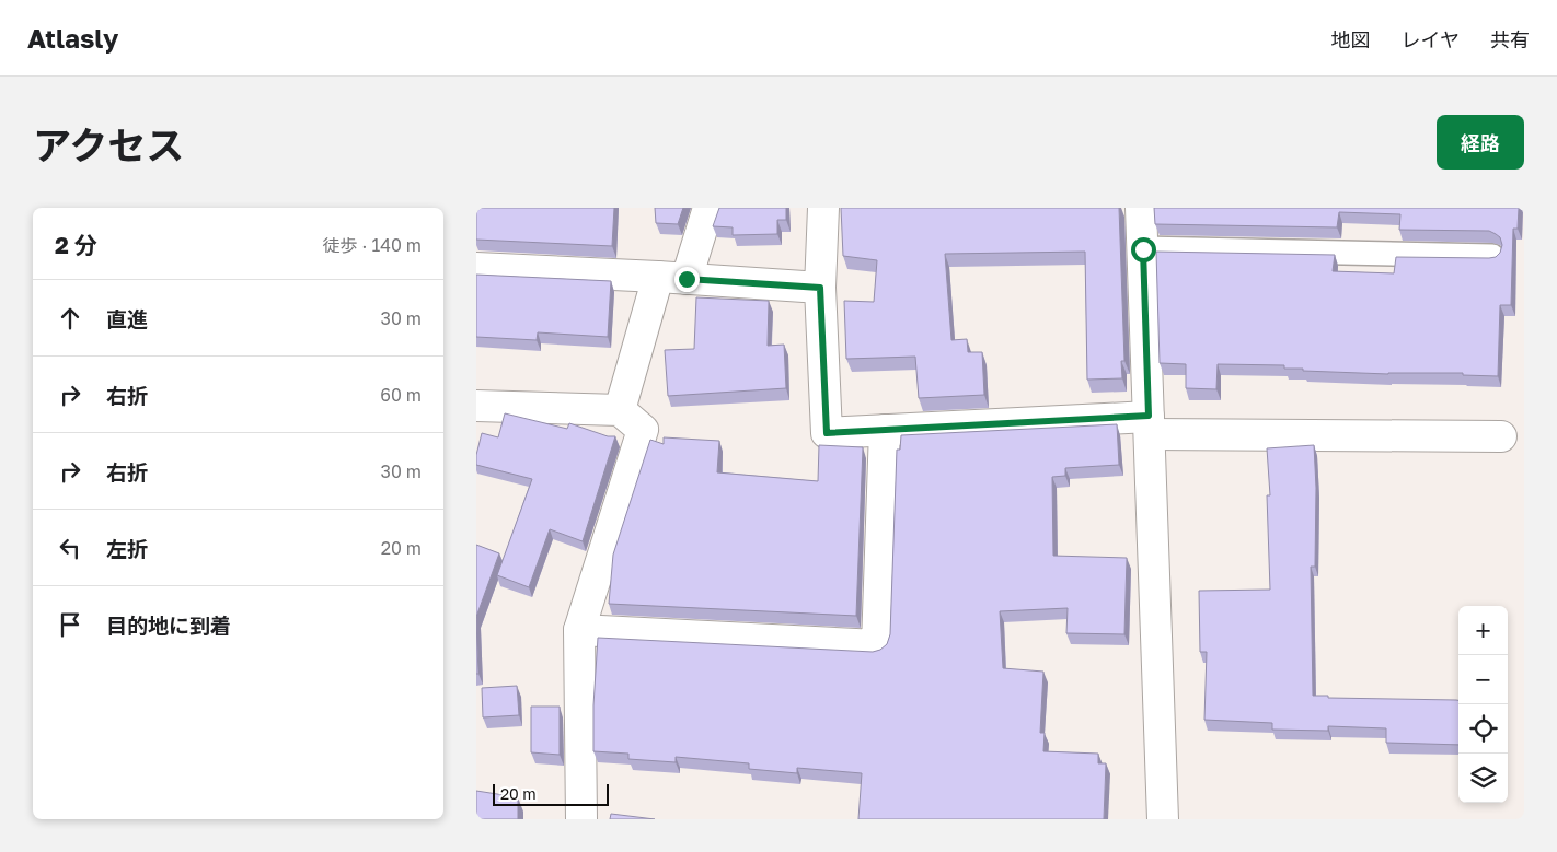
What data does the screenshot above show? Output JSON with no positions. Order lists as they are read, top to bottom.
{
  "scale_bar": "20 m",
  "page": {
    "header": "Atlasly",
    "nav": ["地図", "レイヤ", "共有"],
    "title": "アクセス",
    "buttons": "経路",
    "heading": ["2 分", "徒歩 · 140 m"],
    "list": [
      ["直進", "30 m"],
      ["右折", "60 m"],
      ["右折", "30 m"],
      ["左折", "20 m"],
      "目的地に到着"
    ],
    "map_buttons": ["+", "−"],
    "scale": "20 m"
  }
}
